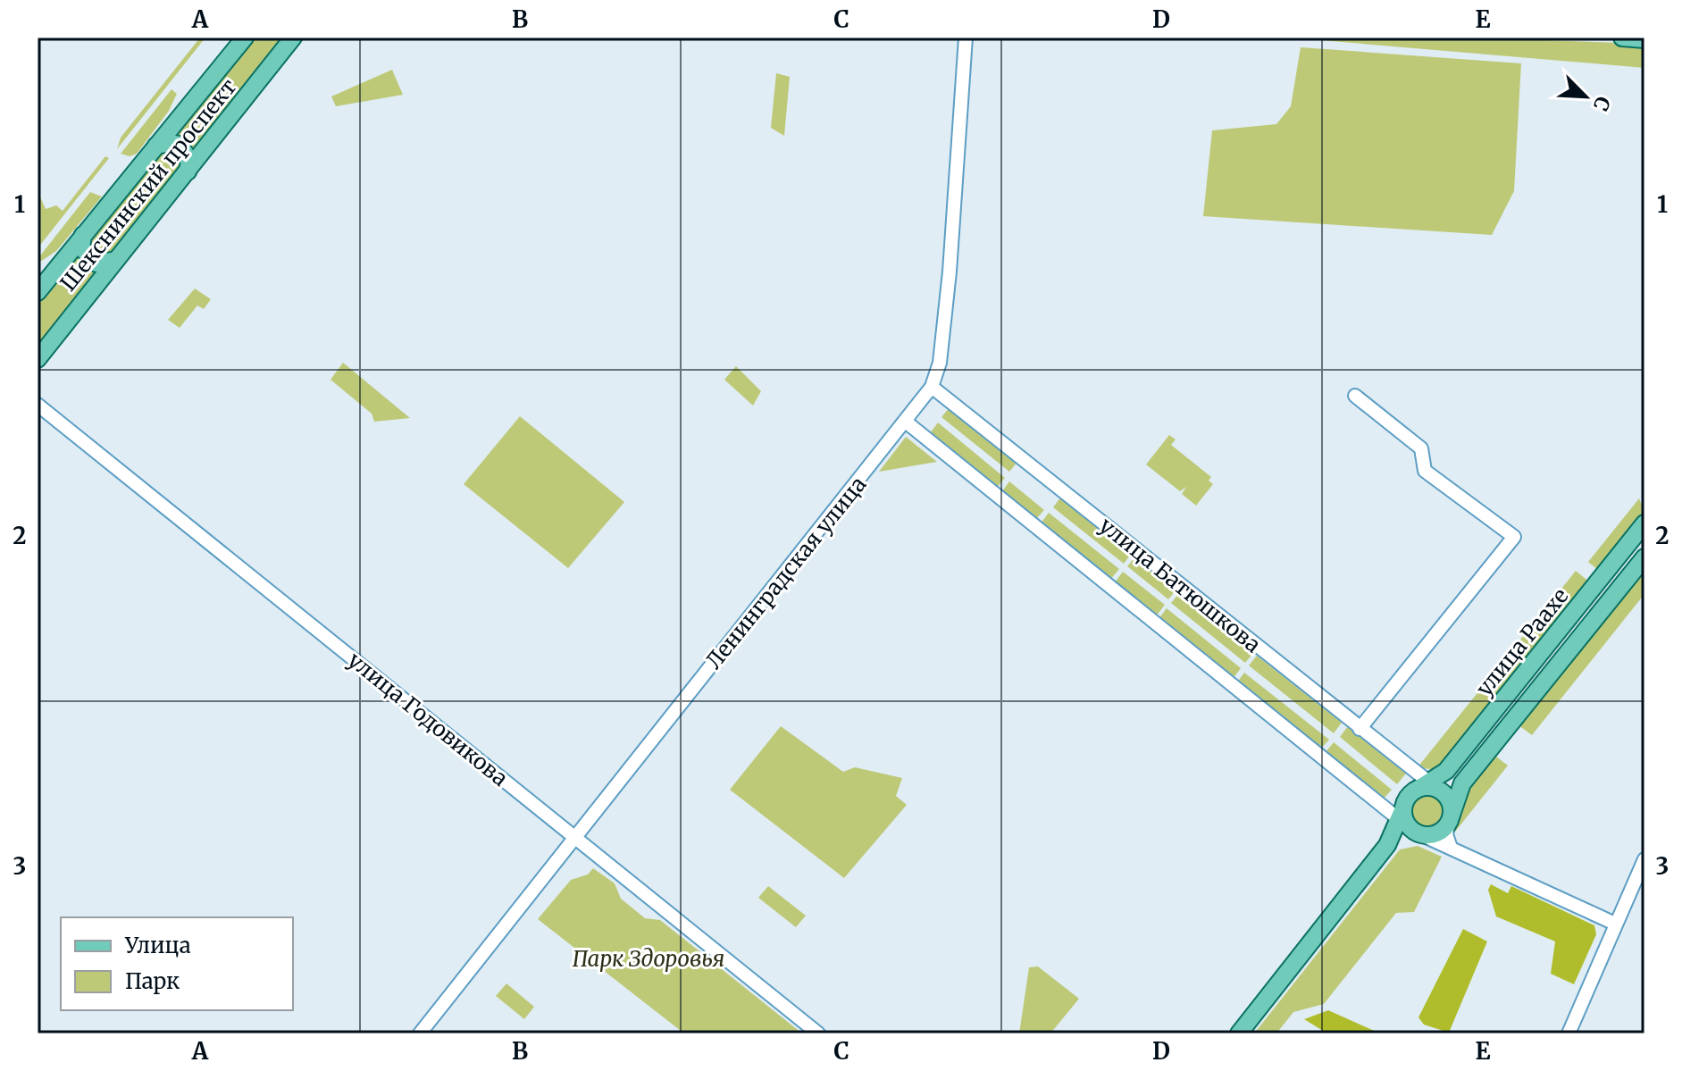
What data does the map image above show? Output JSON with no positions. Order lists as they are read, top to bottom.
{
  "streets": {
    "main road": ["Шекснинский проспект", "улица Раахе"],
    "street": ["Ленинградская улица", "улица Батюшкова", "улица Годовикова"]
  },
  "crossings": [
    ["Ленинградская улица", "улица Батюшкова"],
    ["Ленинградская улица", "улица Годовикова"],
    ["улица Батюшкова", "улица Раахе"]
  ],
  "parks": ["Парк Здоровья"],
  "legend": ["Улица", "Парк"],
  "north": "bottom right",
  "grid": {
    "columns": [
      "A",
      "B",
      "C",
      "D",
      "E"
    ],
    "rows": ["1", "2", "3"]
  }
}
